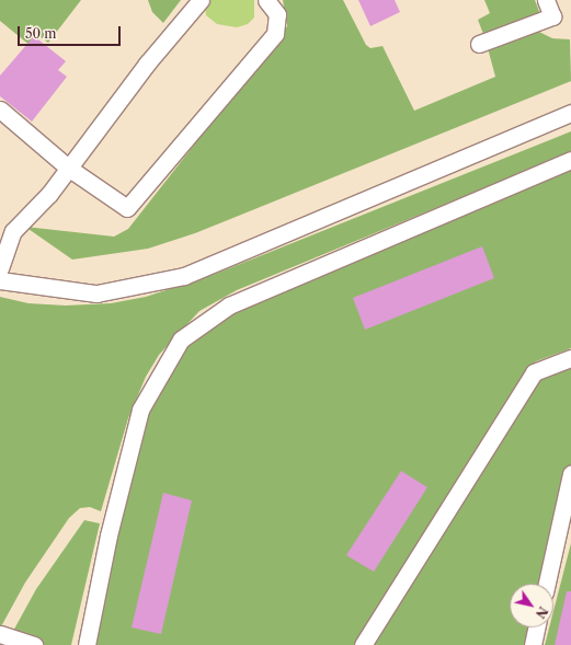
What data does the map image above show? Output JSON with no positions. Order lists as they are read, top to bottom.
{
  "scale_bar": "50 m",
  "north": "bottom right"
}
